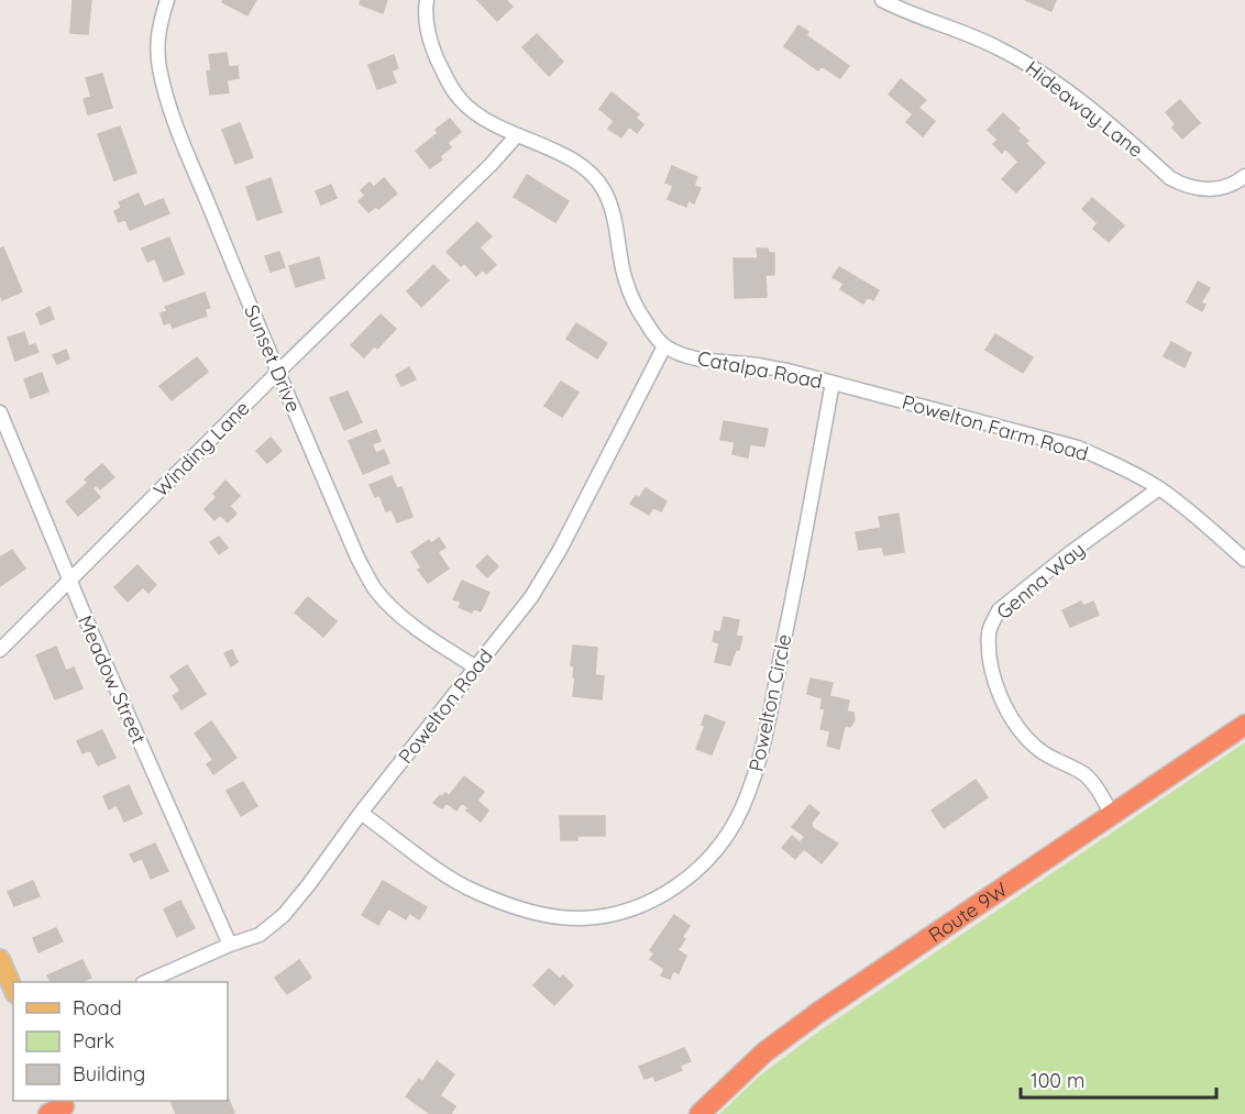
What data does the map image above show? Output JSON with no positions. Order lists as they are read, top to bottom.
{
  "streets": {
    "highway": ["Route 9W"],
    "street": [
      "Hideaway Lane",
      "Sunset Drive",
      "Catalpa Road",
      "Powelton Farm Road",
      "Winding Lane",
      "Genna Way",
      "Meadow Street",
      "Powelton Circle",
      "Powelton Road"
    ]
  },
  "crossings": [
    ["Sunset Drive", "Winding Lane"],
    ["Sunset Drive", "Powelton Road"],
    ["Catalpa Road", "Powelton Farm Road"],
    ["Catalpa Road", "Powelton Circle"],
    ["Catalpa Road", "Powelton Road"],
    ["Powelton Farm Road", "Genna Way"],
    ["Powelton Farm Road", "Powelton Circle"],
    ["Winding Lane", "Meadow Street"],
    ["Genna Way", "Route 9W"],
    ["Meadow Street", "Powelton Road"],
    ["Powelton Circle", "Powelton Road"]
  ],
  "legend": ["Road", "Park", "Building"],
  "scale_bar": "100 m"
}
